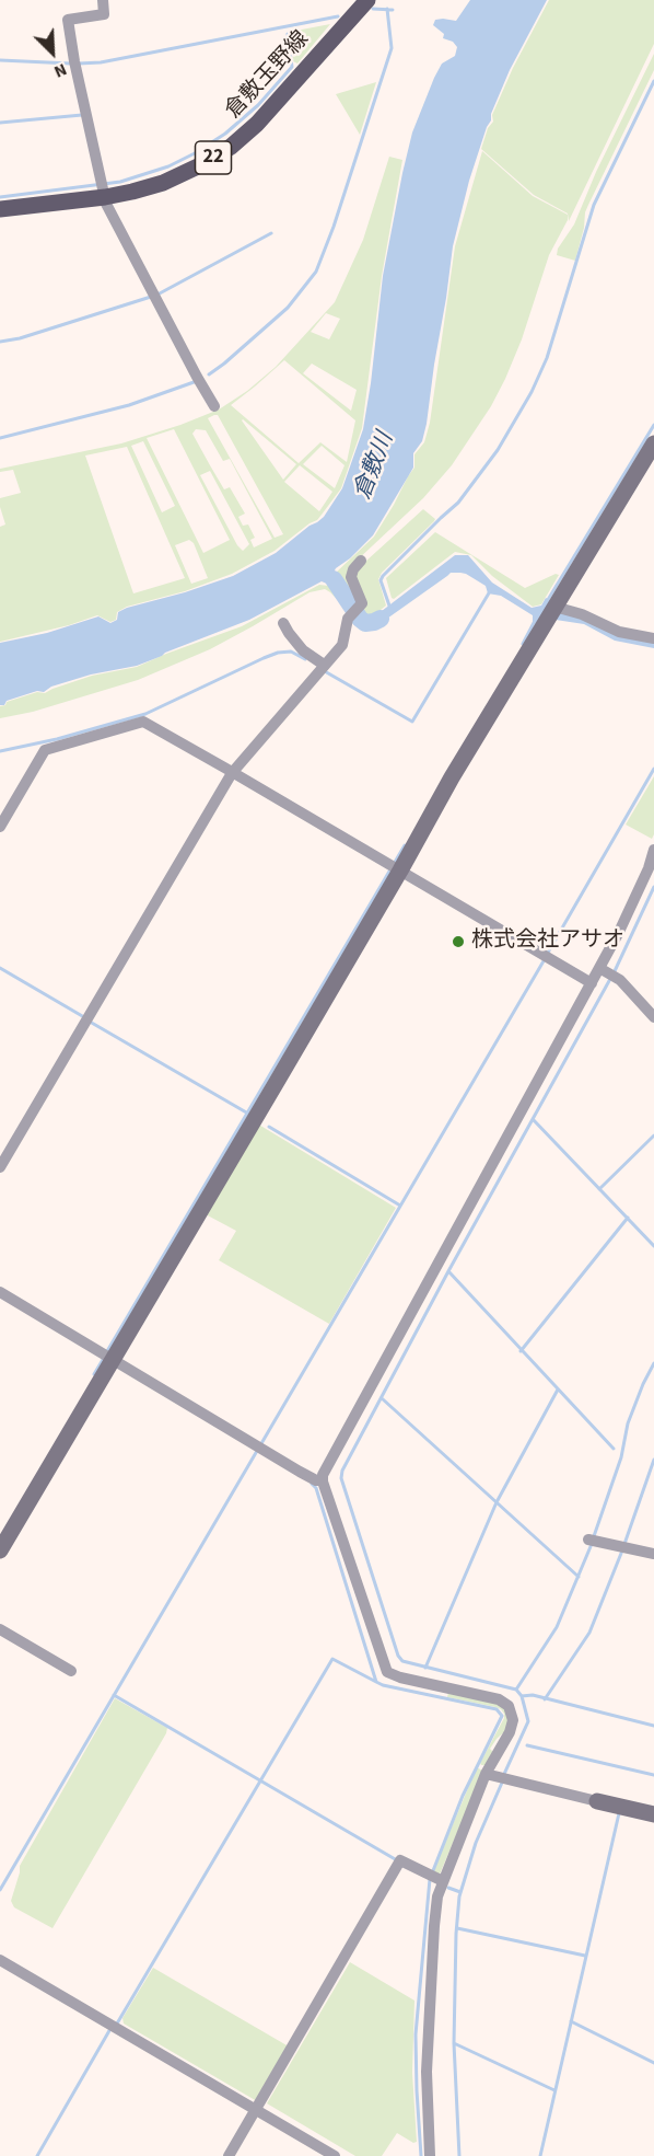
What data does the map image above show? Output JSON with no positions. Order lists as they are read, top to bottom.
{
  "streets": {
    "main road": ["倉敷玉野線", "22"]
  },
  "water": ["倉敷川"],
  "places": ["株式会社アサオ"],
  "north": "bottom right"
}
